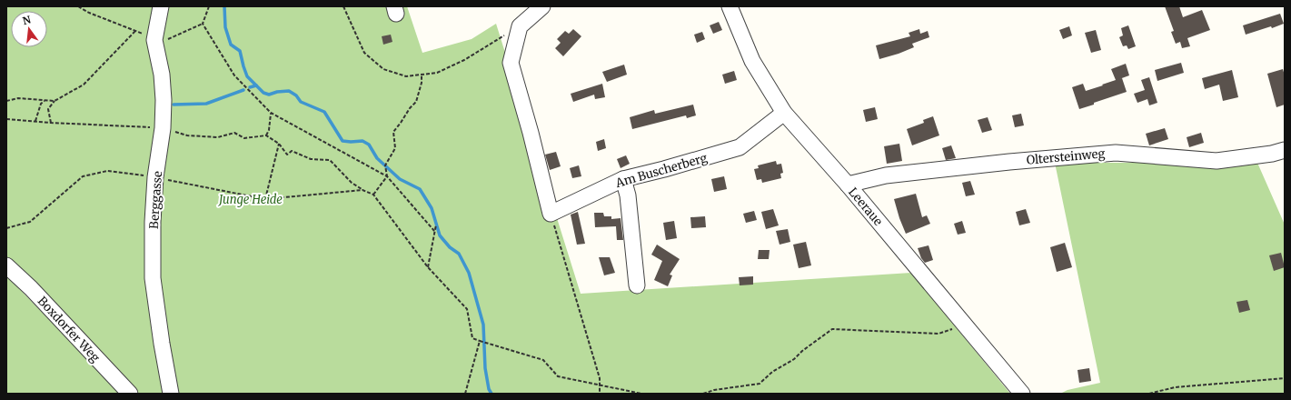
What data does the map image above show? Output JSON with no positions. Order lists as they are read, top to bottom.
{
  "streets": {
    "street": [
      "Oltersteinweg",
      "Am Buscherberg",
      "Berggasse",
      "Leeraue",
      "Boxdorfer Weg"
    ]
  },
  "crossings": [
    ["Oltersteinweg", "Leeraue"],
    ["Am Buscherberg", "Leeraue"]
  ],
  "parks": ["Junge Heide"],
  "north": "top"
}
